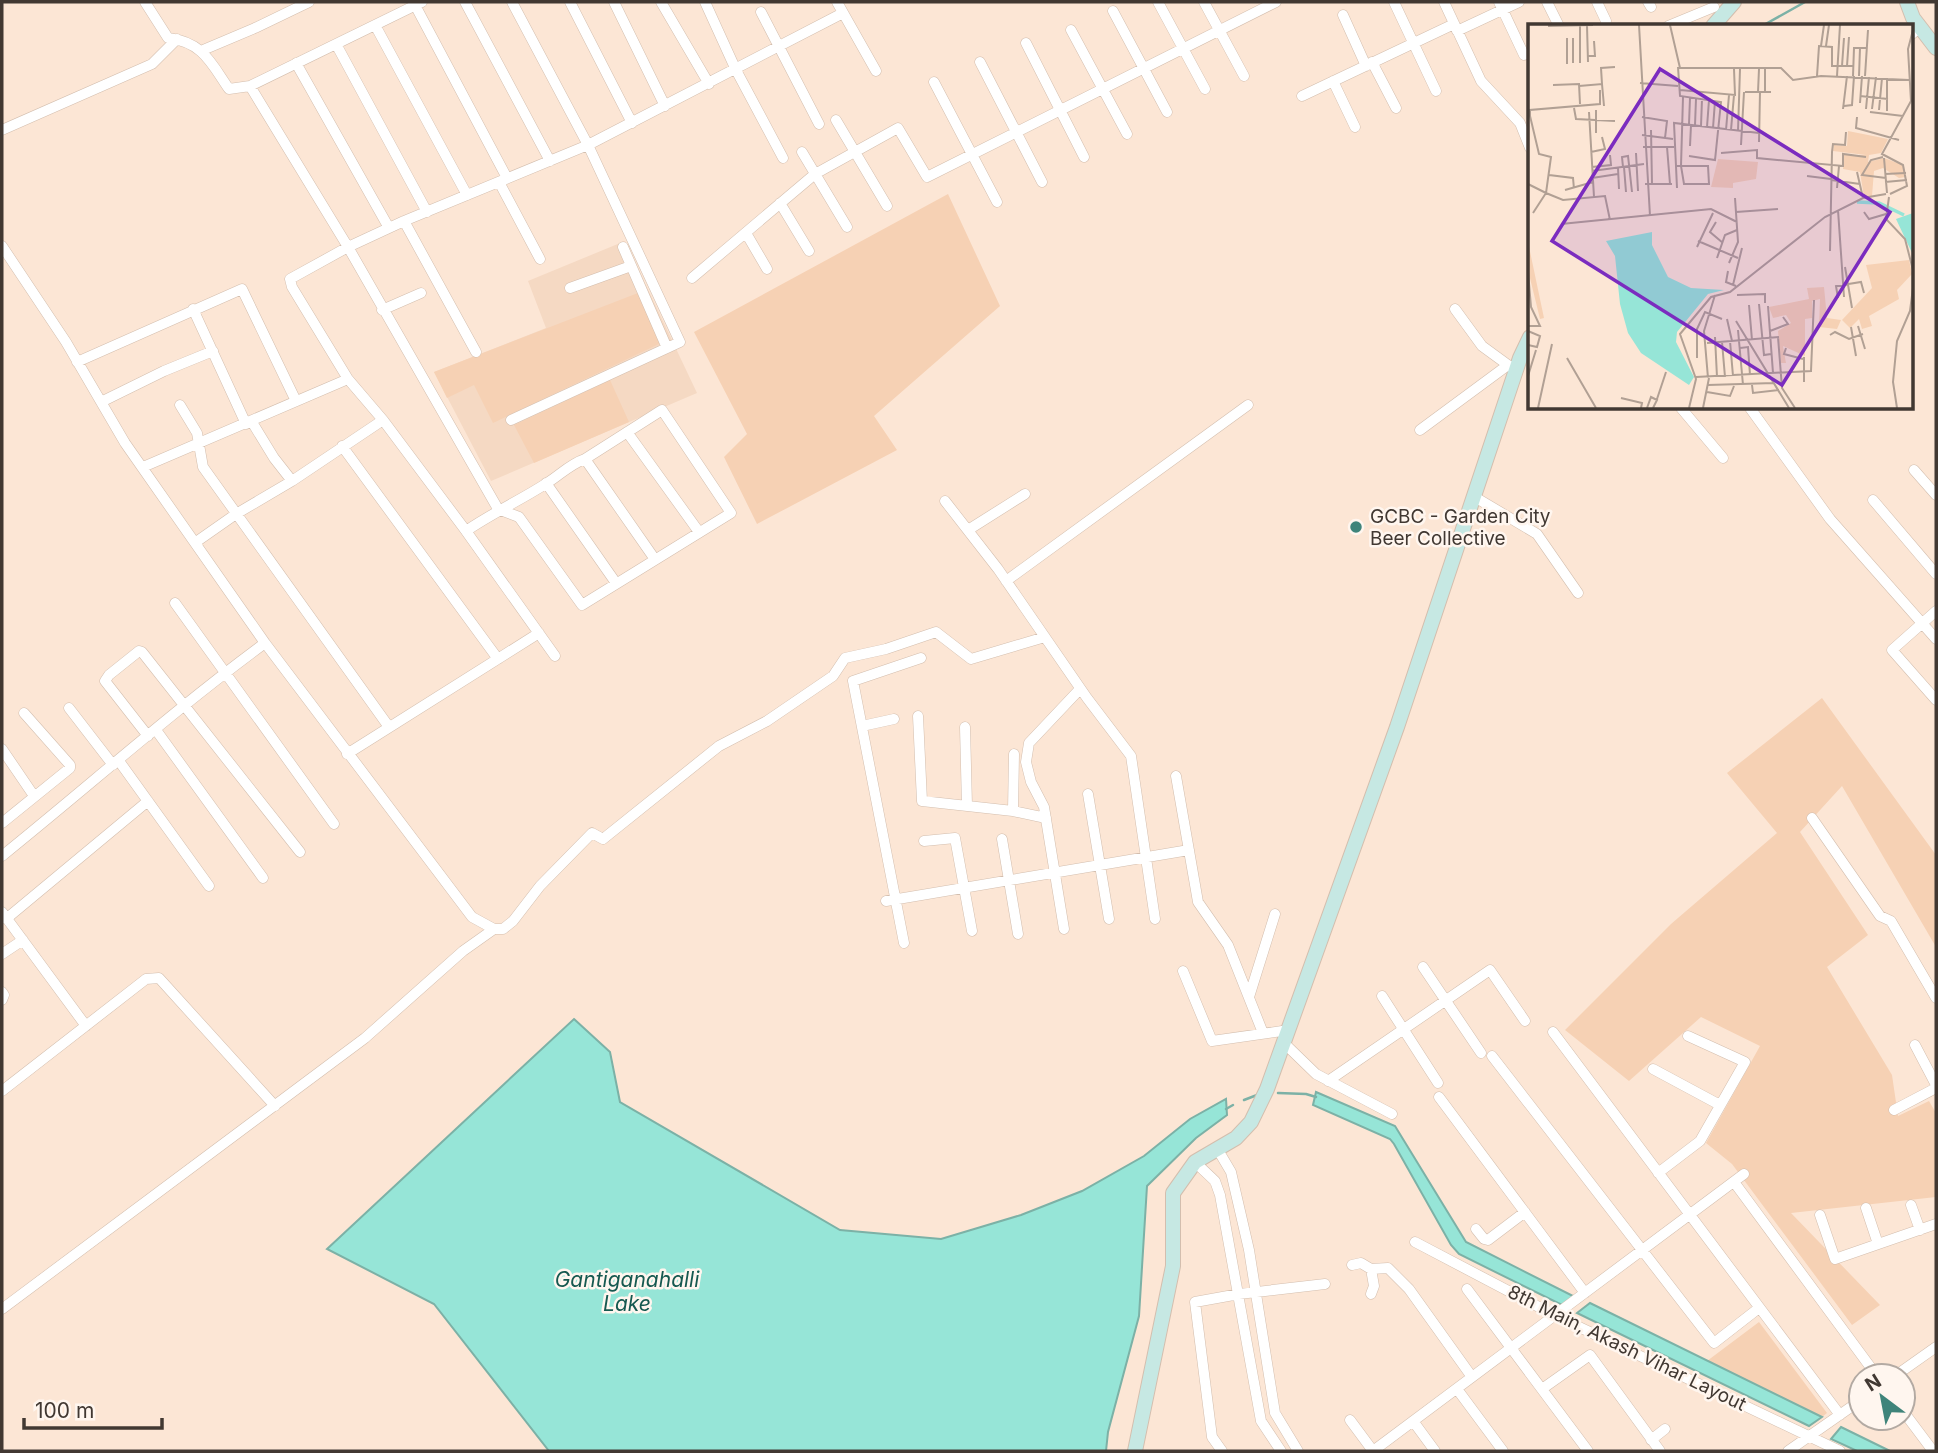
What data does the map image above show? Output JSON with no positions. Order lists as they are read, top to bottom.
{
  "streets": {
    "street": ["8th Main, Akash Vihar Layout"]
  },
  "water": ["Gantiganahalli Lake"],
  "places": ["GCBC - Garden City Beer Collective"],
  "scale_bar": "100 m",
  "north": "top left"
}
